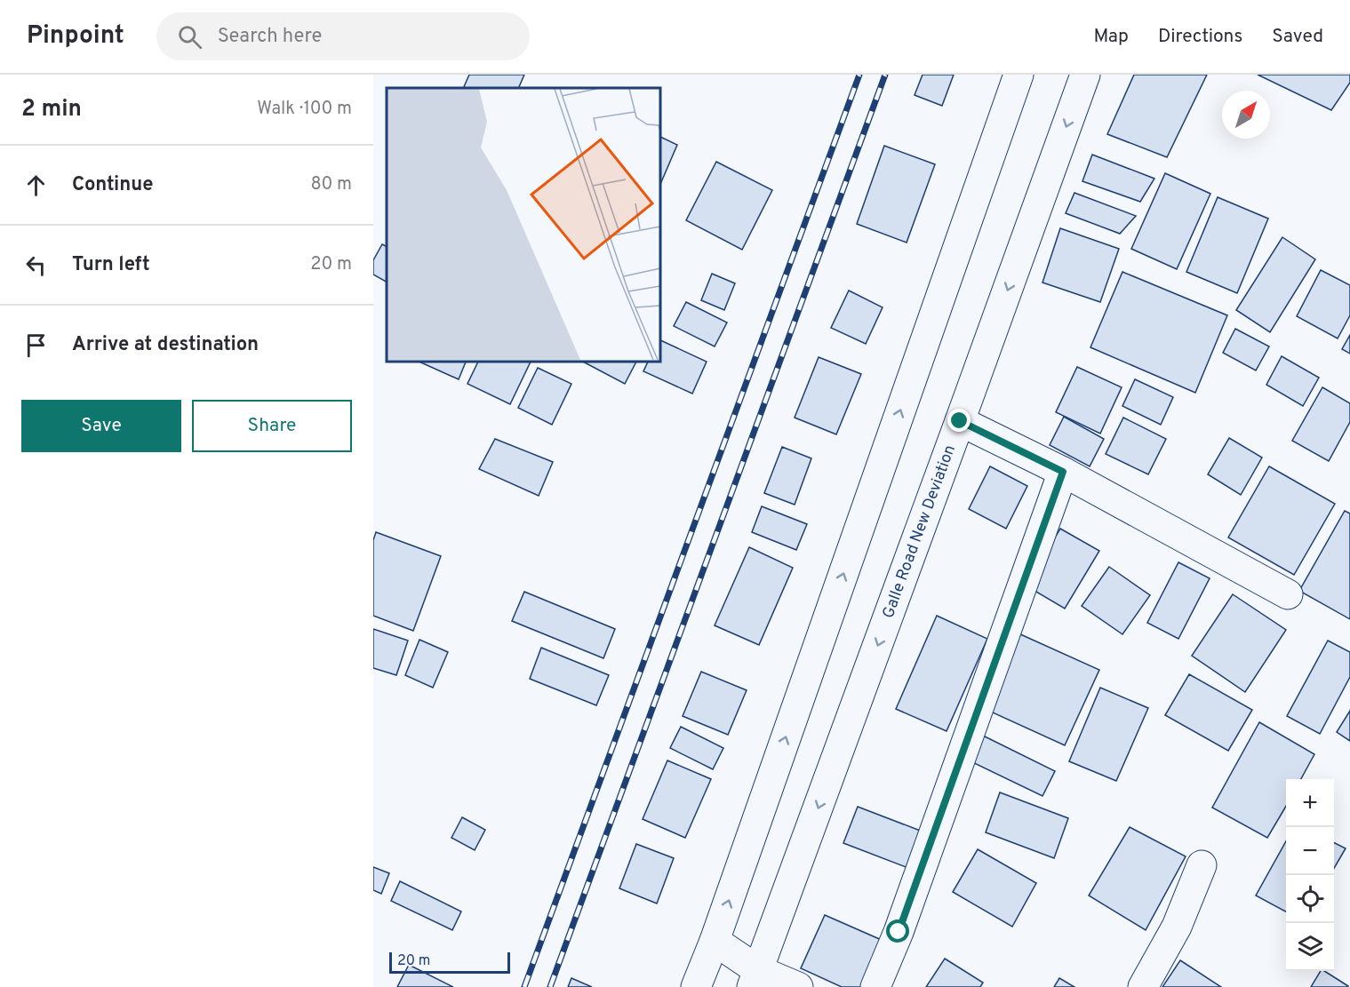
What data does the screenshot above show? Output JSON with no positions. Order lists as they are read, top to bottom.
{
  "streets": {
    "main road": ["Galle Road New Deviation"]
  },
  "scale_bar": "20 m",
  "north": "top right",
  "page": {
    "header": "Pinpoint",
    "search": "Search here",
    "nav": ["Map", "Directions", "Saved"],
    "heading": ["2 min", "Walk · 100 m"],
    "list": [
      ["Continue", "80 m"],
      ["Turn left", "20 m"],
      "Arrive at destination"
    ],
    "buttons": ["Save", "Share"],
    "map_buttons": ["+", "−"],
    "scale": "20 m"
  }
}
